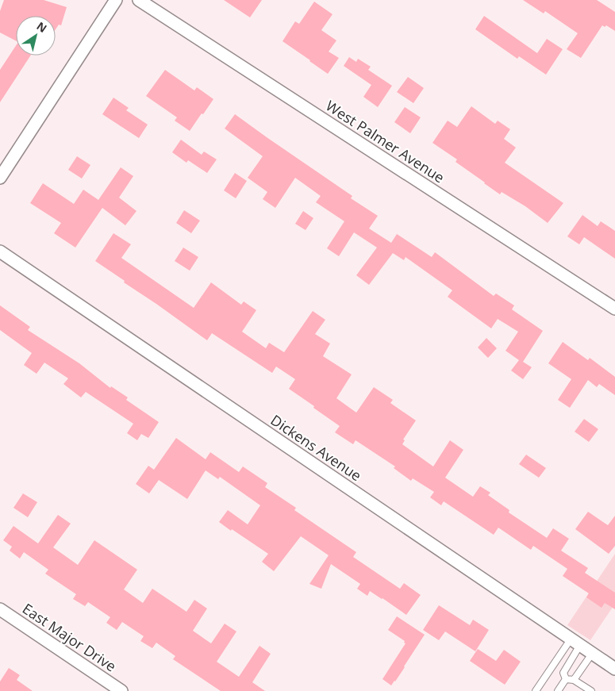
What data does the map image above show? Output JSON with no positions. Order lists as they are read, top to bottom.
{
  "streets": {
    "street": ["West Palmer Avenue", "Dickens Avenue", "East Major Drive"]
  },
  "north": "top right"
}
